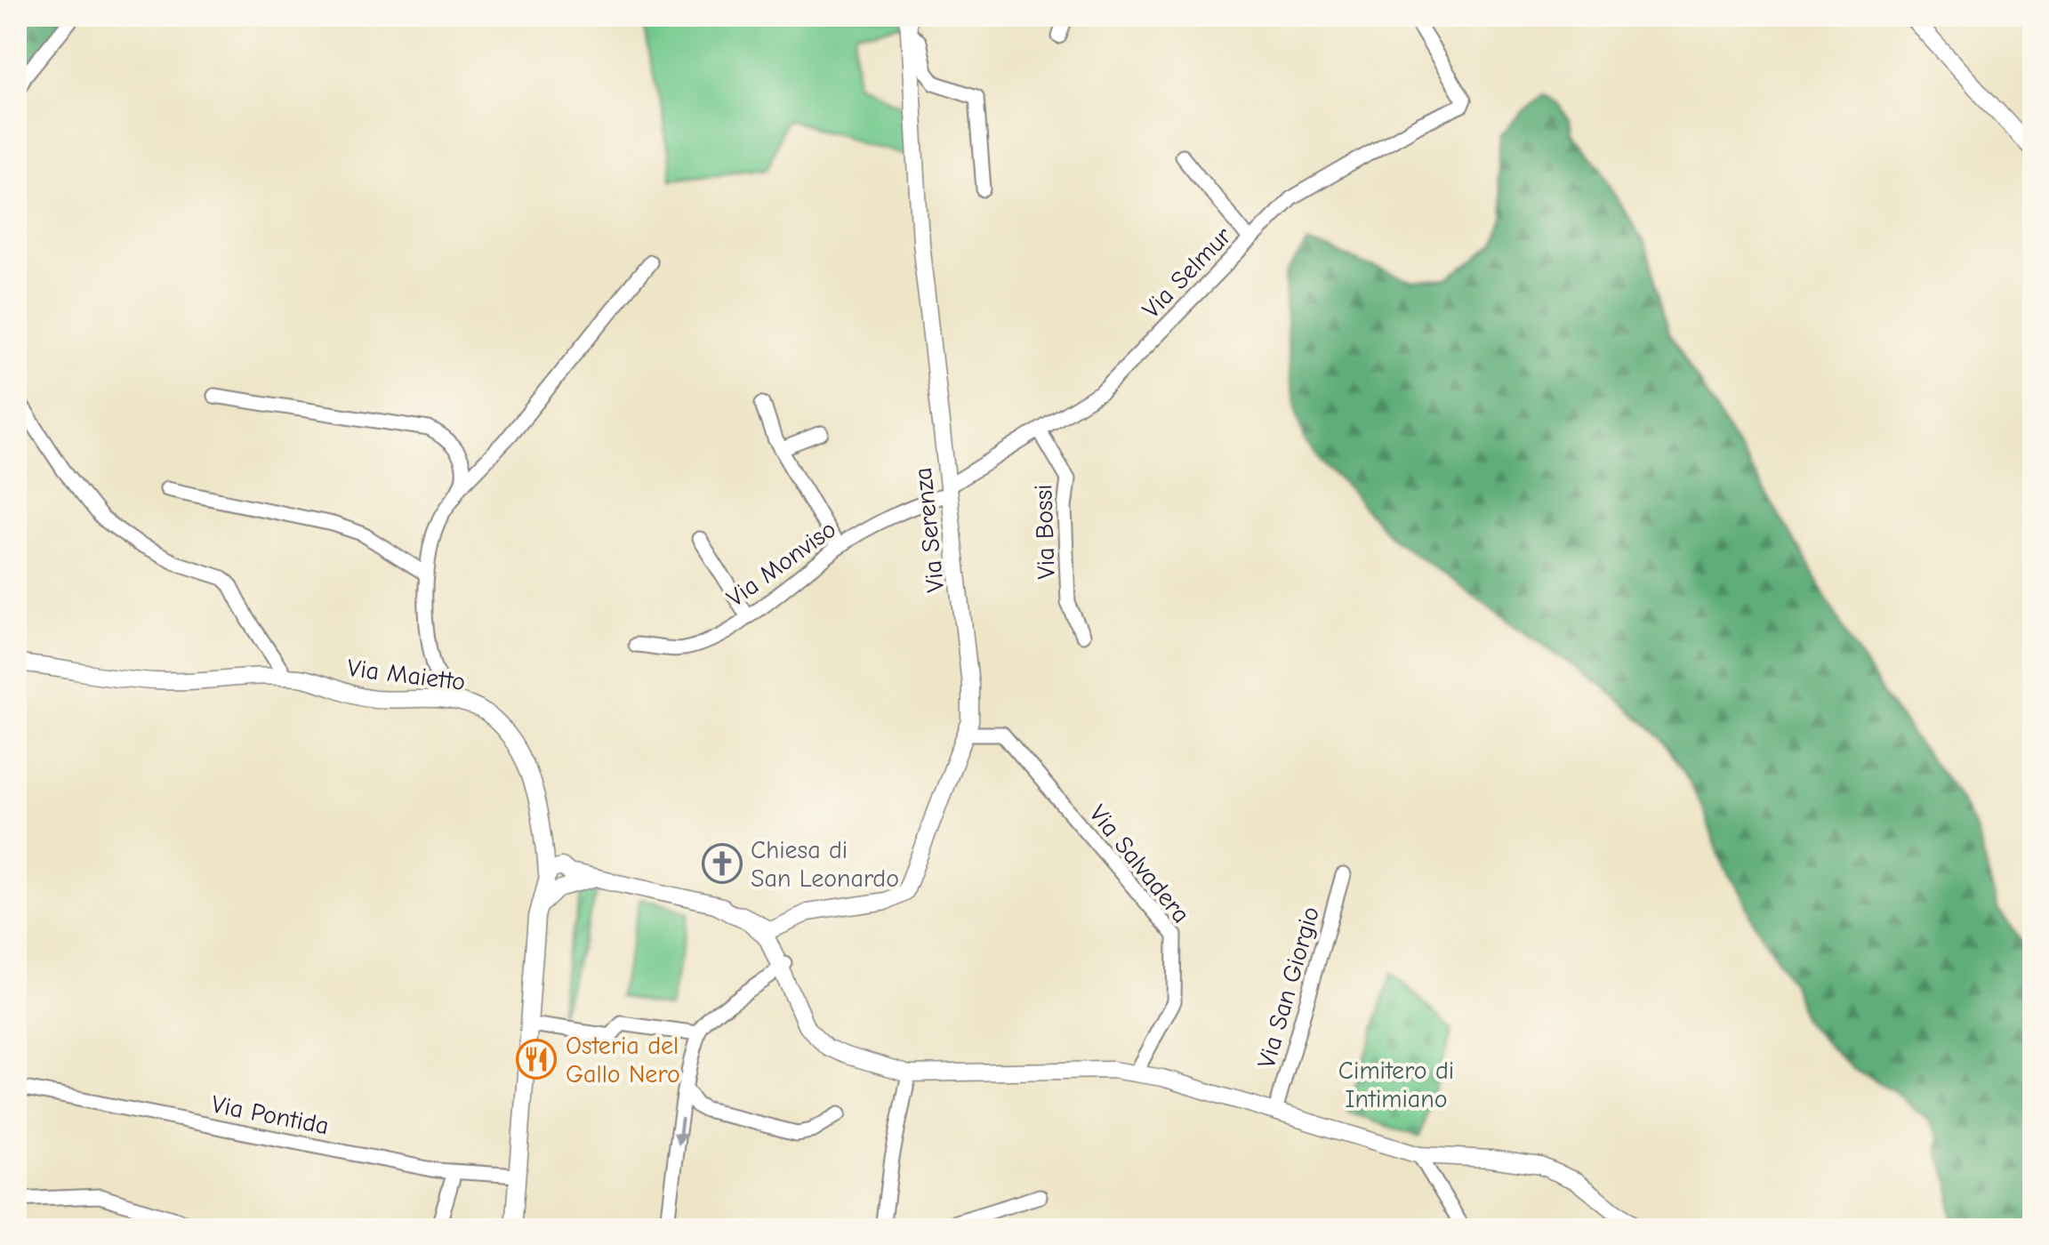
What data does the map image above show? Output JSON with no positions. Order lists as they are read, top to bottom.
{
  "streets": {
    "street": [
      "Via Selmur",
      "Via Serenza",
      "Via Bossi",
      "Via Monviso",
      "Via Maietto",
      "Via Salvadera",
      "Via San Giorgio",
      "Via Pontida"
    ]
  },
  "crossings": [
    ["Via Selmur", "Via Serenza"],
    ["Via Selmur", "Via Bossi"],
    ["Via Selmur", "Via Monviso"],
    ["Via Serenza", "Via Monviso"],
    ["Via Serenza", "Via Salvadera"]
  ],
  "parks": ["Cimitero di Intimiano"],
  "places": {
    "church": ["Chiesa di San Leonardo"],
    "restaurant": ["Osteria del Gallo Nero"]
  }
}
